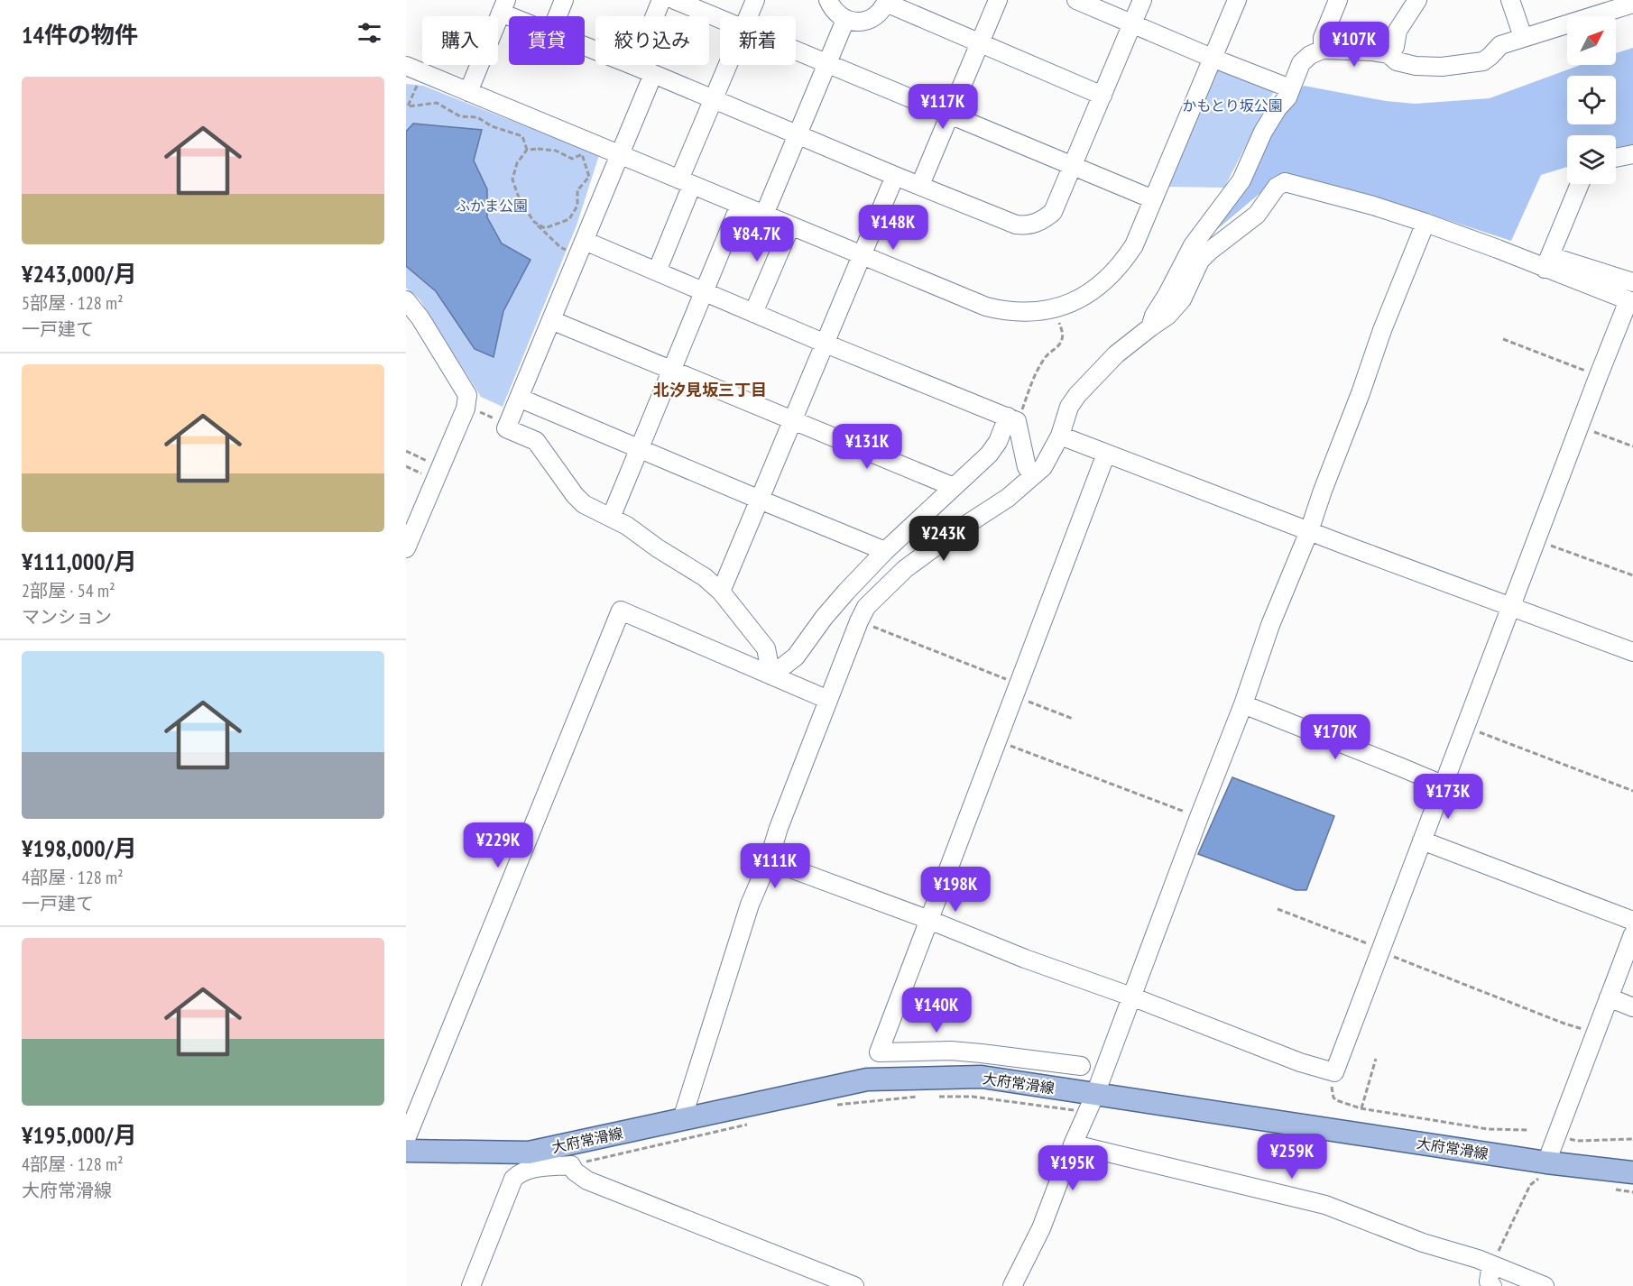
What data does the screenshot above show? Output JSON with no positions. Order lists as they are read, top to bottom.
{
  "streets": {
    "main road": ["大府常滑線"]
  },
  "districts": ["北汐見坂三丁目"],
  "parks": ["かもとり坂公園", "ふかま公園"],
  "north": "top right",
  "page": {
    "heading": "14件の物件",
    "chip": [
      "購入",
      "賃貸",
      "絞り込み",
      "新着"
    ],
    "price": [
      "¥107K",
      "¥117K",
      "¥148K",
      "¥84.7K",
      "¥131K",
      "¥243K",
      "¥170K",
      "¥173K",
      "¥229K",
      "¥111K",
      "¥198K",
      "¥140K",
      "¥259K",
      "¥195K"
    ],
    "list": [
      {
        "name": "¥243,000/月",
        "note": "5部屋 · 128 m² · 一戸建て"
      },
      {
        "name": "¥111,000/月",
        "note": "2部屋 · 54 m² · マンション"
      },
      {
        "name": "¥198,000/月",
        "note": "4部屋 · 128 m² · 一戸建て"
      },
      {
        "name": "¥195,000/月",
        "note": "4部屋 · 128 m² · 大府常滑線"
      }
    ]
  }
}
